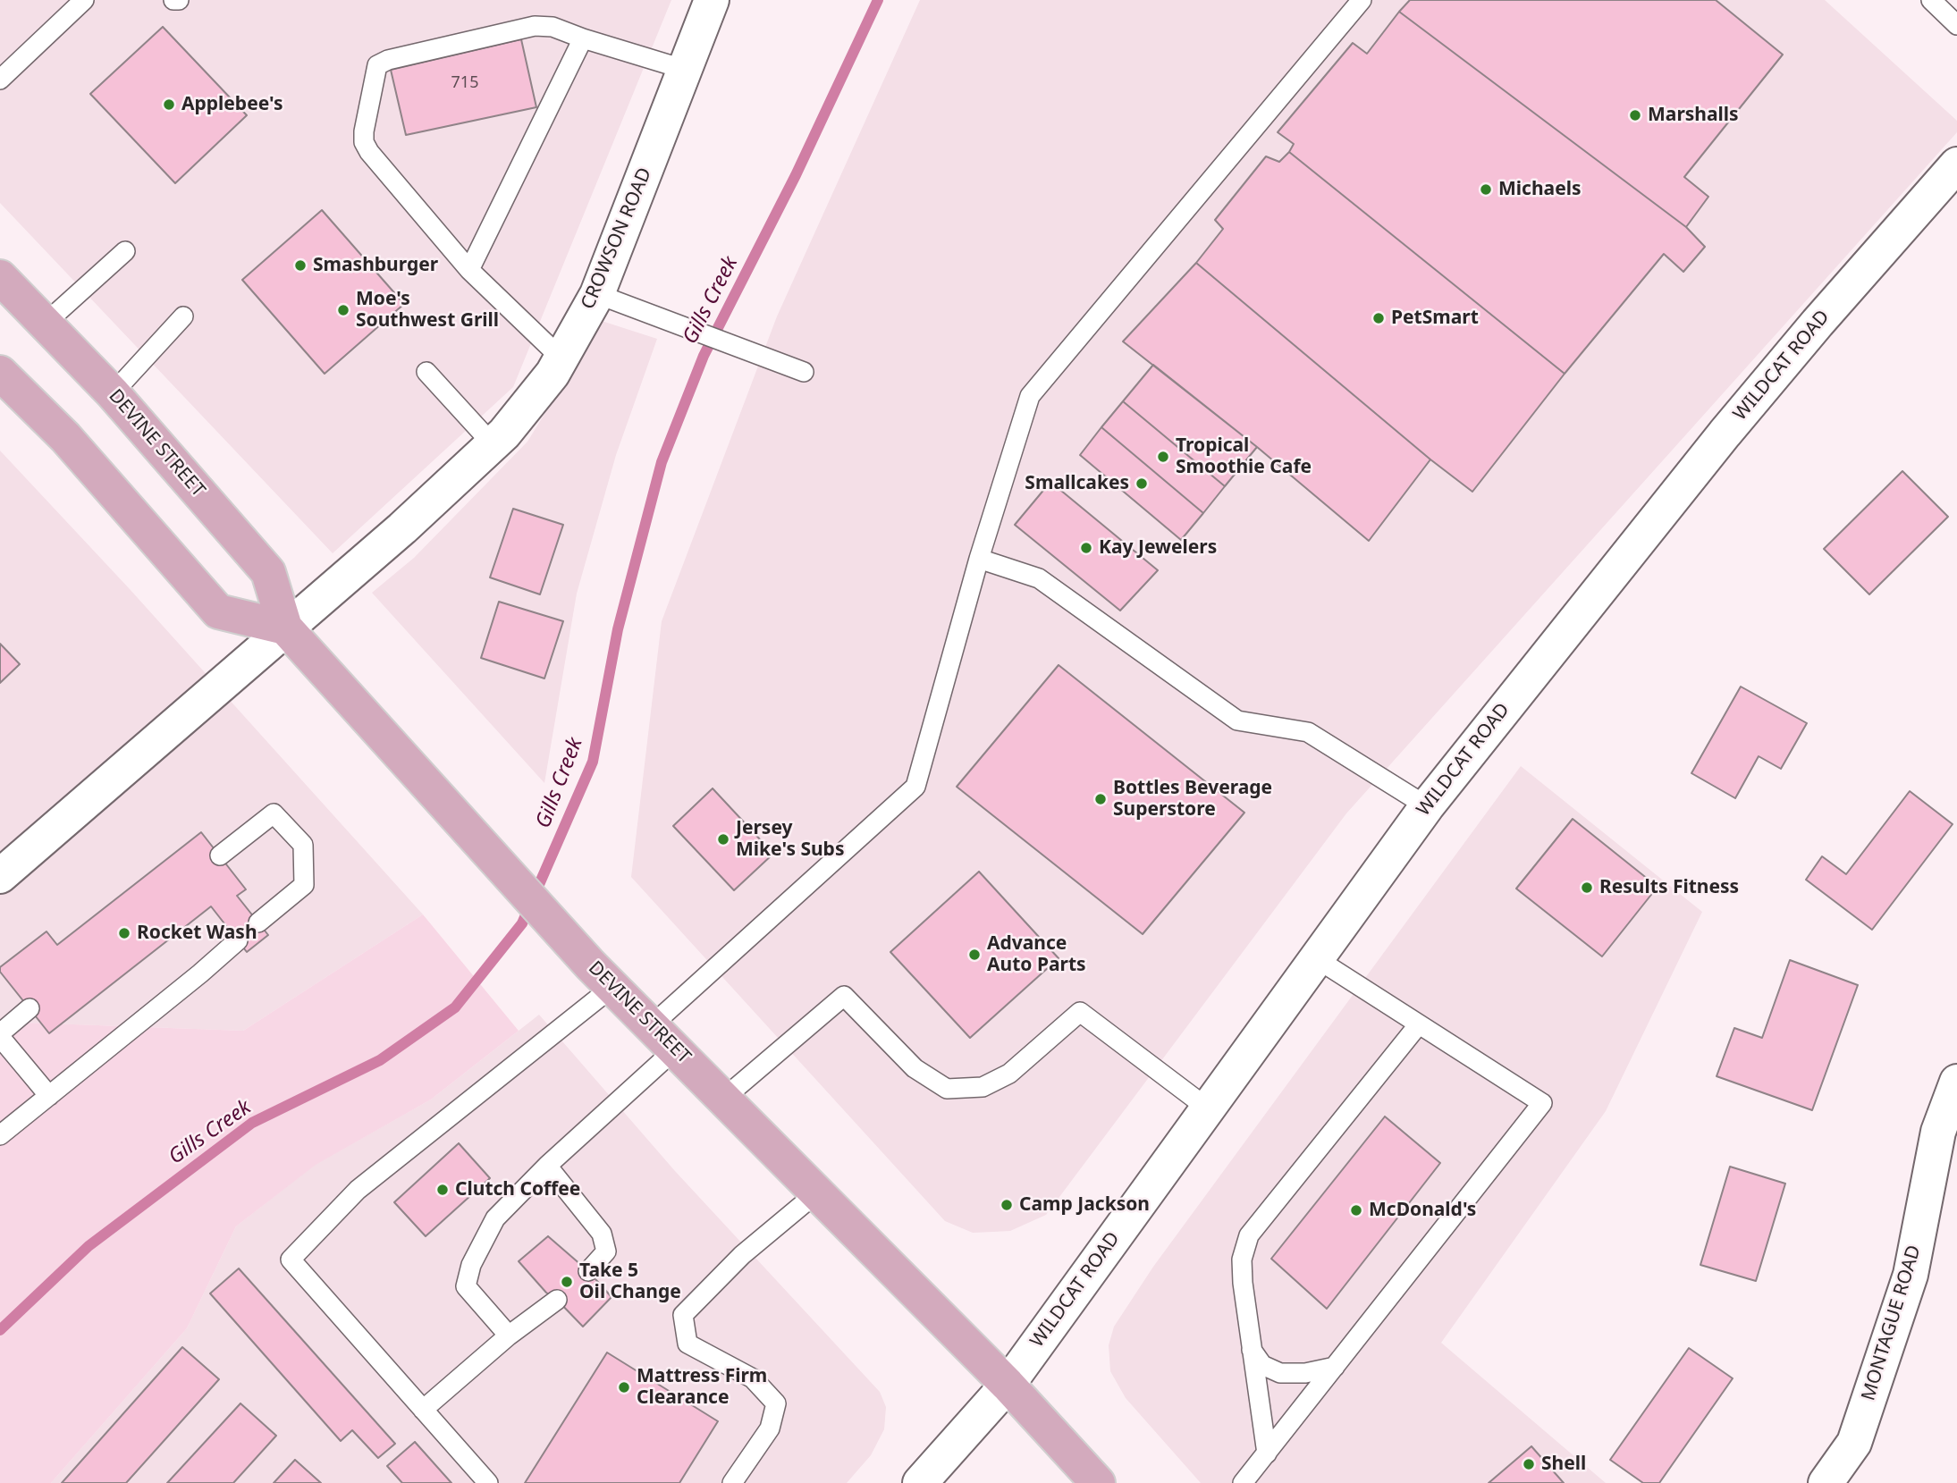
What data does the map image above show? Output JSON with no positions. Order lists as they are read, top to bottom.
{
  "streets": {
    "main road": [
      "CROWSON ROAD",
      "WILDCAT ROAD",
      "DEVINE STREET",
      "MONTAGUE ROAD"
    ]
  },
  "crossings": [
    ["CROWSON ROAD", "DEVINE STREET"],
    ["WILDCAT ROAD", "DEVINE STREET"]
  ],
  "water": ["Gills Creek"],
  "places": [
    "Applebee's",
    "Marshalls",
    "Michaels",
    "Smashburger",
    "Moe's Southwest Grill",
    "PetSmart",
    "Tropical Smoothie Cafe",
    "Smallcakes",
    "Kay Jewelers",
    "Bottles Beverage Superstore",
    "Jersey Mike's Subs",
    "Results Fitness",
    "Rocket Wash",
    "Advance Auto Parts",
    "Clutch Coffee",
    "Camp Jackson",
    "McDonald's",
    "Take 5 Oil Change",
    "Mattress Firm Clearance",
    "Shell"
  ],
  "house_numbers": ["715"]
}
